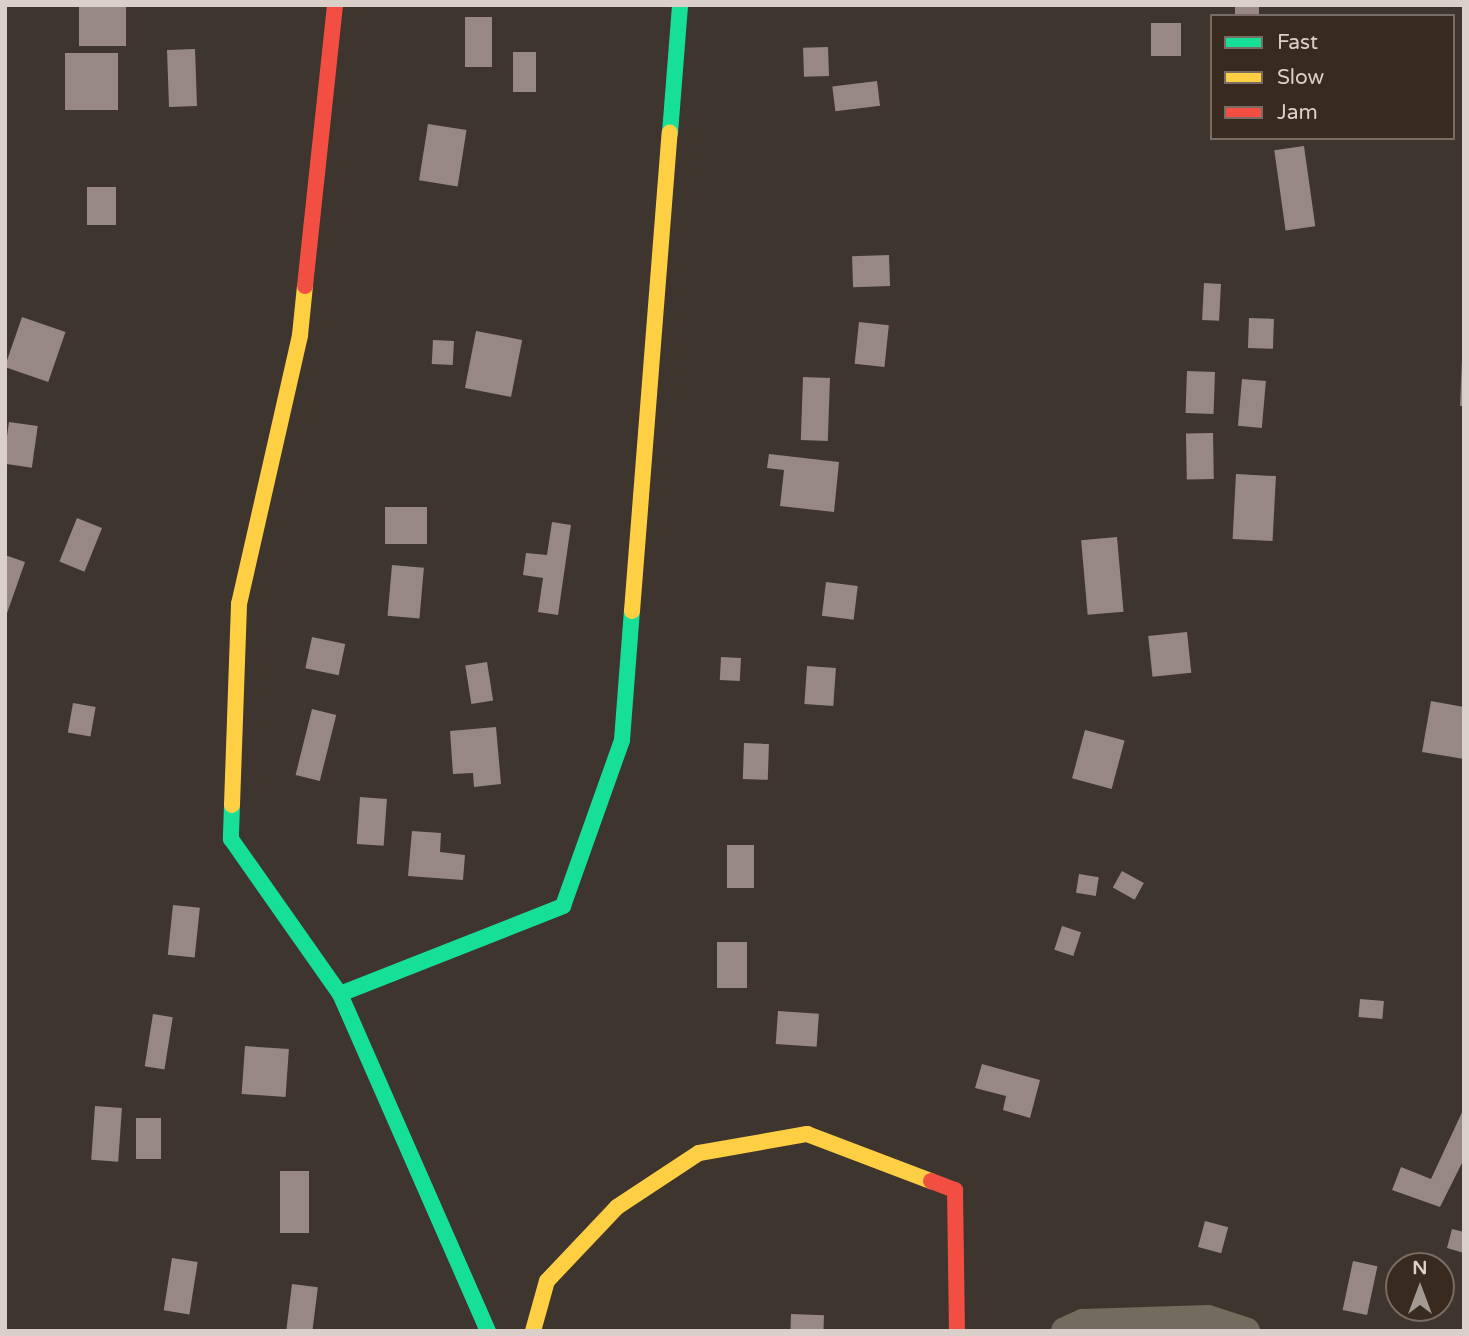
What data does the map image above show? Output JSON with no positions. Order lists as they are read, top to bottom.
{
  "legend": ["Fast", "Slow", "Jam"],
  "north": "top"
}
